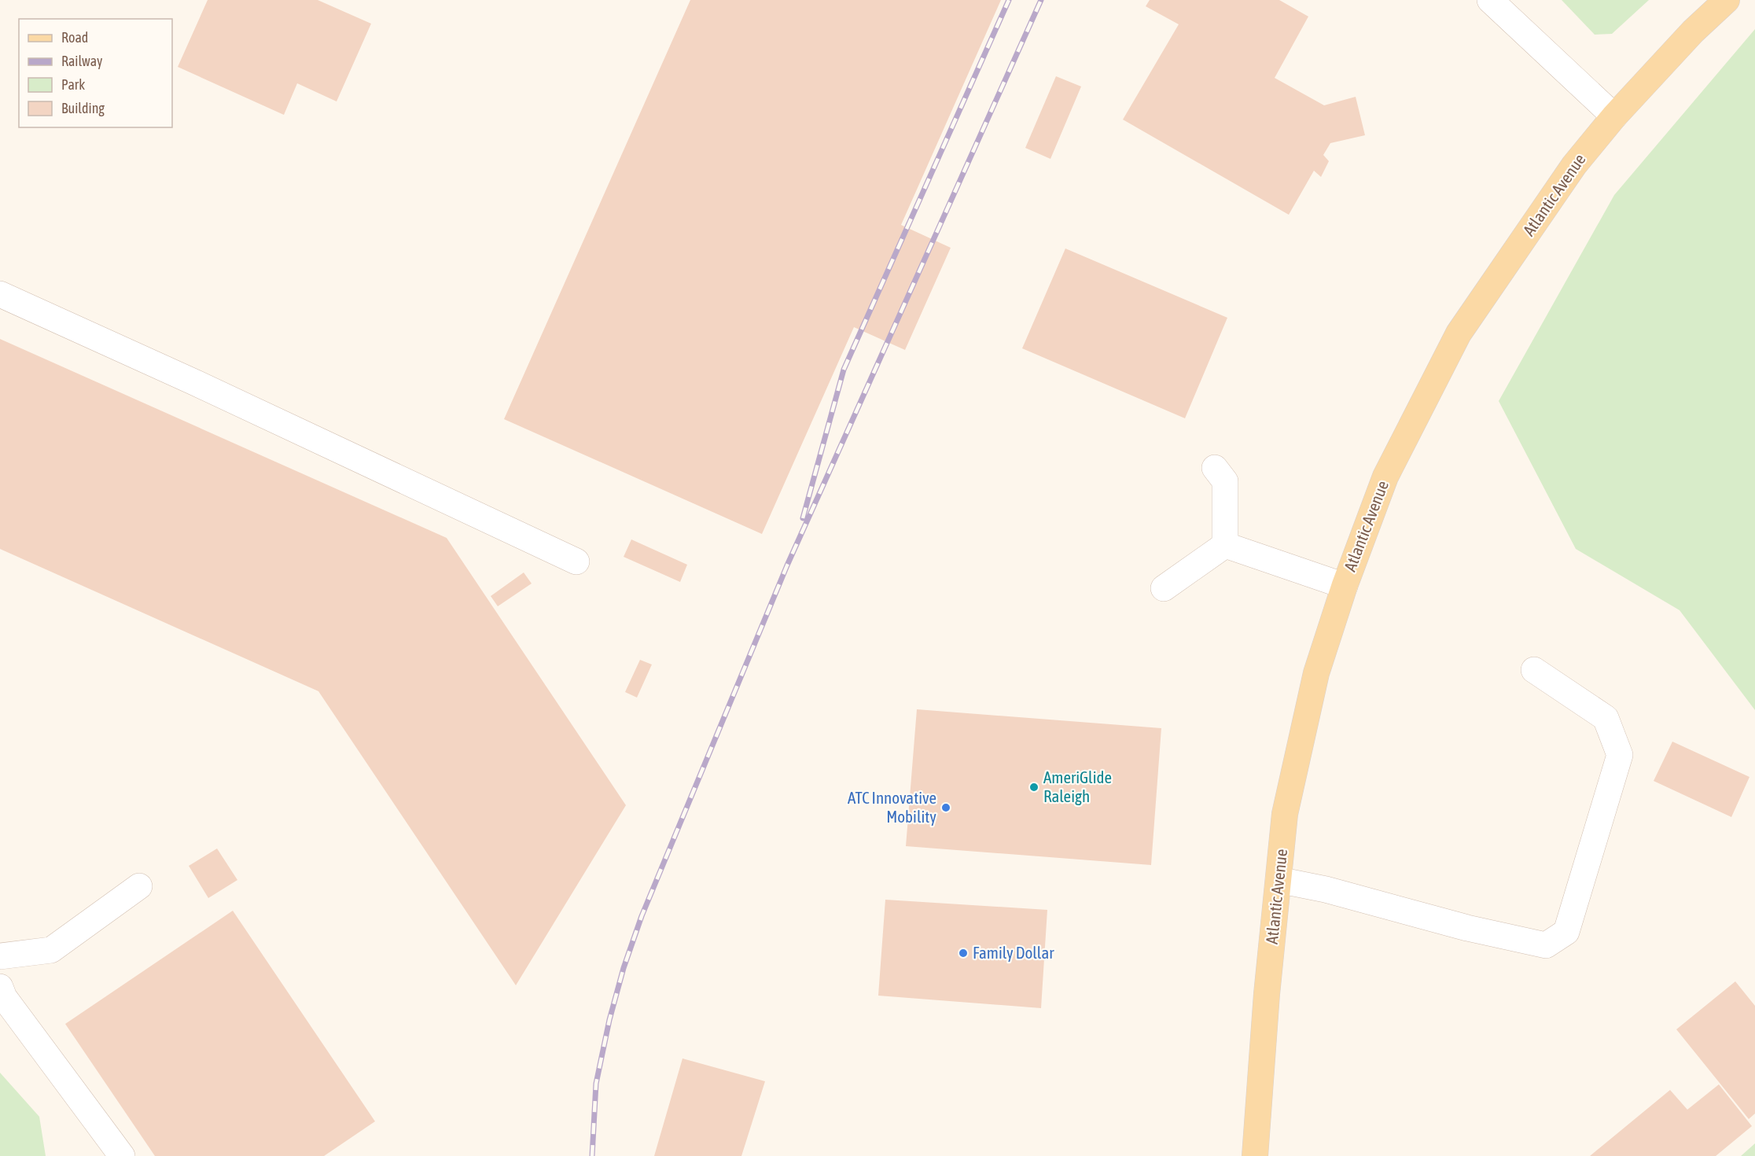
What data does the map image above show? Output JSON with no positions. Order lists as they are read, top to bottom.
{
  "streets": {
    "main road": ["Atlantic Avenue"]
  },
  "places": ["AmeriGlide Raleigh", "ATC Innovative Mobility", "Family Dollar"],
  "legend": [
    "Road",
    "Railway",
    "Park",
    "Building"
  ]
}
